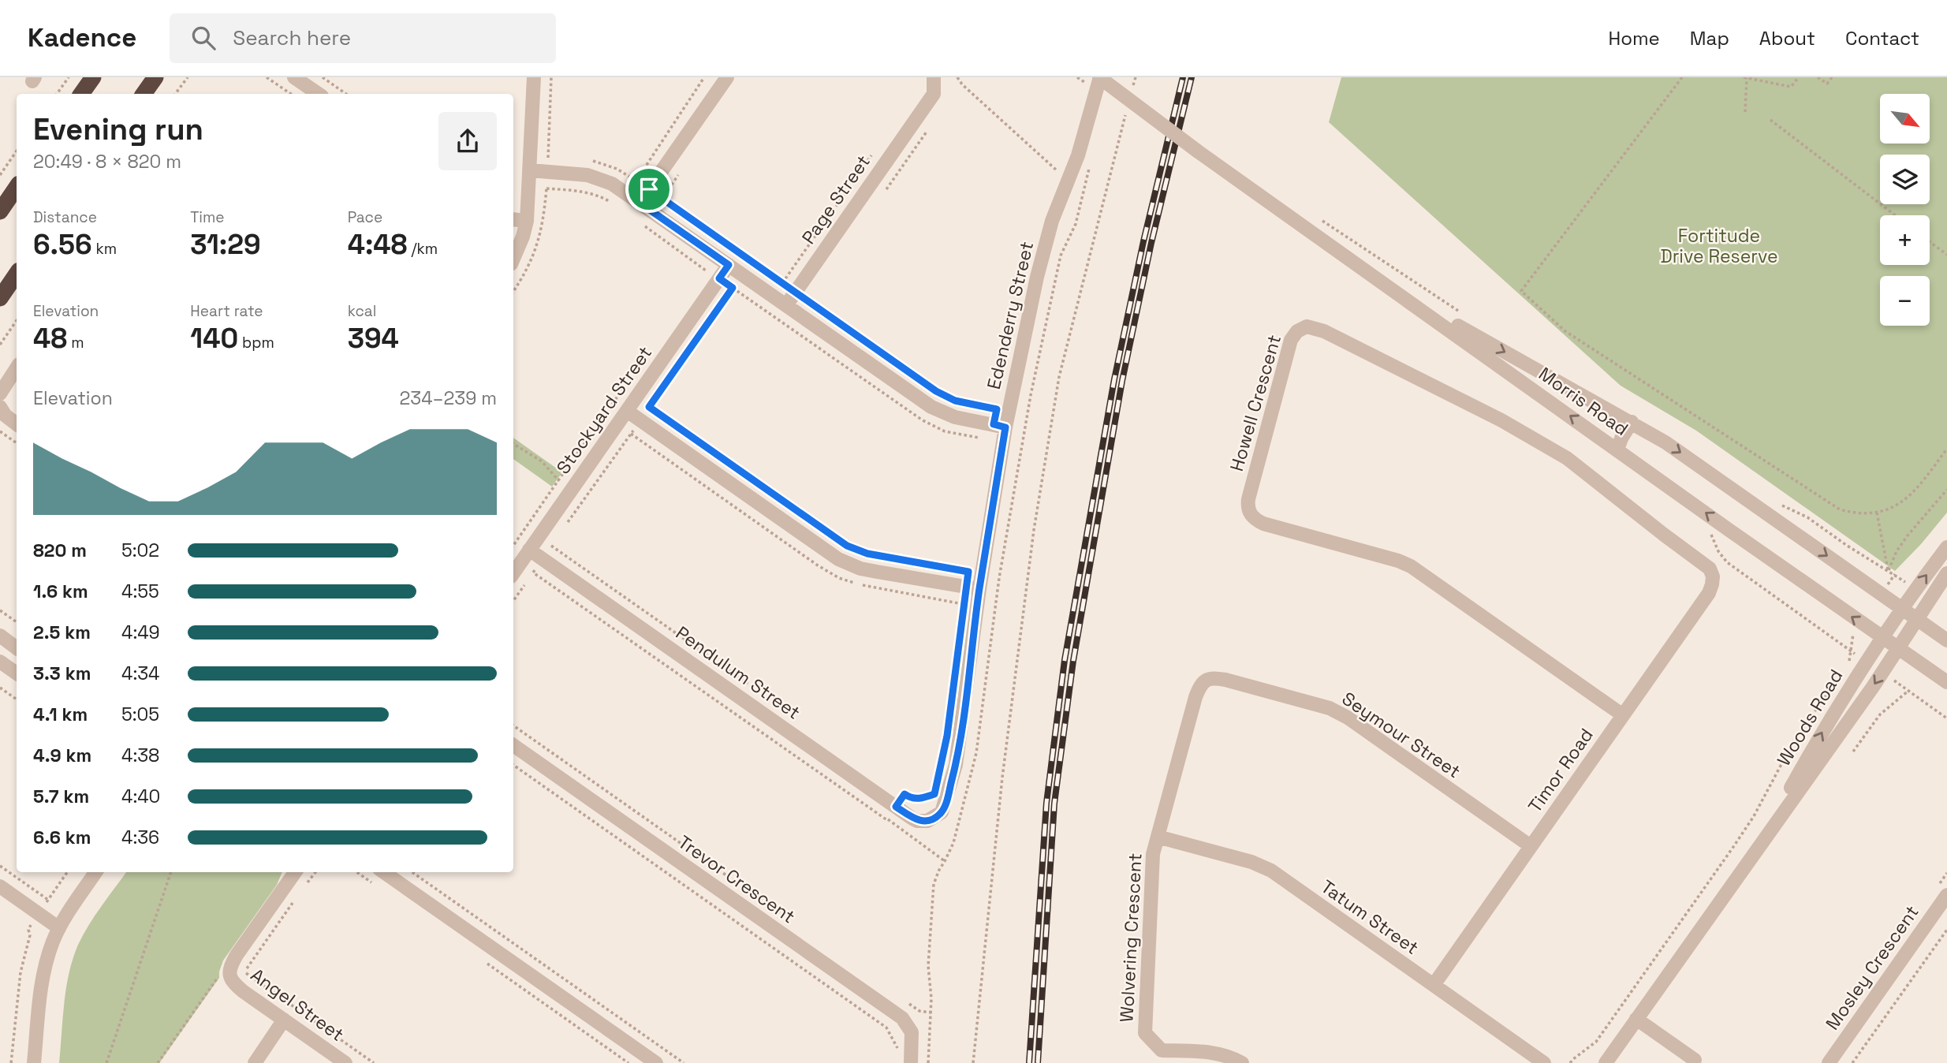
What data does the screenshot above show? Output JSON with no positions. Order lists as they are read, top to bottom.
{
  "streets": {
    "street": [
      "Page Street",
      "Edenderry Street",
      "Morris Road",
      "Howell Crescent",
      "Stockyard Street",
      "Pendulum Street",
      "Woods Road",
      "Seymour Street",
      "Timor Road",
      "Trevor Crescent",
      "Tatum Street",
      "Wolvering Crescent",
      "Mosley Crescent",
      "Angel Street"
    ]
  },
  "crossings": [
    ["Edenderry Street", "Morris Road"],
    ["Edenderry Street", "Pendulum Street"],
    ["Morris Road", "Woods Road"],
    ["Howell Crescent", "Timor Road"],
    ["Stockyard Street", "Pendulum Street"],
    ["Seymour Street", "Timor Road"],
    ["Seymour Street", "Wolvering Crescent"],
    ["Timor Road", "Tatum Street"],
    ["Tatum Street", "Wolvering Crescent"]
  ],
  "parks": ["Fortitude Drive Reserve"],
  "north": "bottom right",
  "page": {
    "header": "Kadence",
    "search": "Search here",
    "nav": [
      "Home",
      "Map",
      "About",
      "Contact"
    ],
    "map_buttons": ["+", "−"],
    "heading": ["Evening run", "20:49 · 8 × 820 m"],
    "stats": [
      ["Distance", "6.56 km"],
      ["Time", "31:29"],
      ["Pace", "4:48 /km"],
      ["Elevation", "48 m"],
      ["Heart rate", "140 bpm"],
      ["kcal", "394"]
    ],
    "chart": ["Elevation", "234–239 m"],
    "list": [
      {
        "name": "820 m",
        "note": "5:02"
      },
      {
        "name": "1.6 km",
        "note": "4:55"
      },
      {
        "name": "2.5 km",
        "note": "4:49"
      },
      {
        "name": "3.3 km",
        "note": "4:34"
      },
      {
        "name": "4.1 km",
        "note": "5:05"
      },
      {
        "name": "4.9 km",
        "note": "4:38"
      },
      {
        "name": "5.7 km",
        "note": "4:40"
      },
      {
        "name": "6.6 km",
        "note": "4:36"
      }
    ]
  }
}
